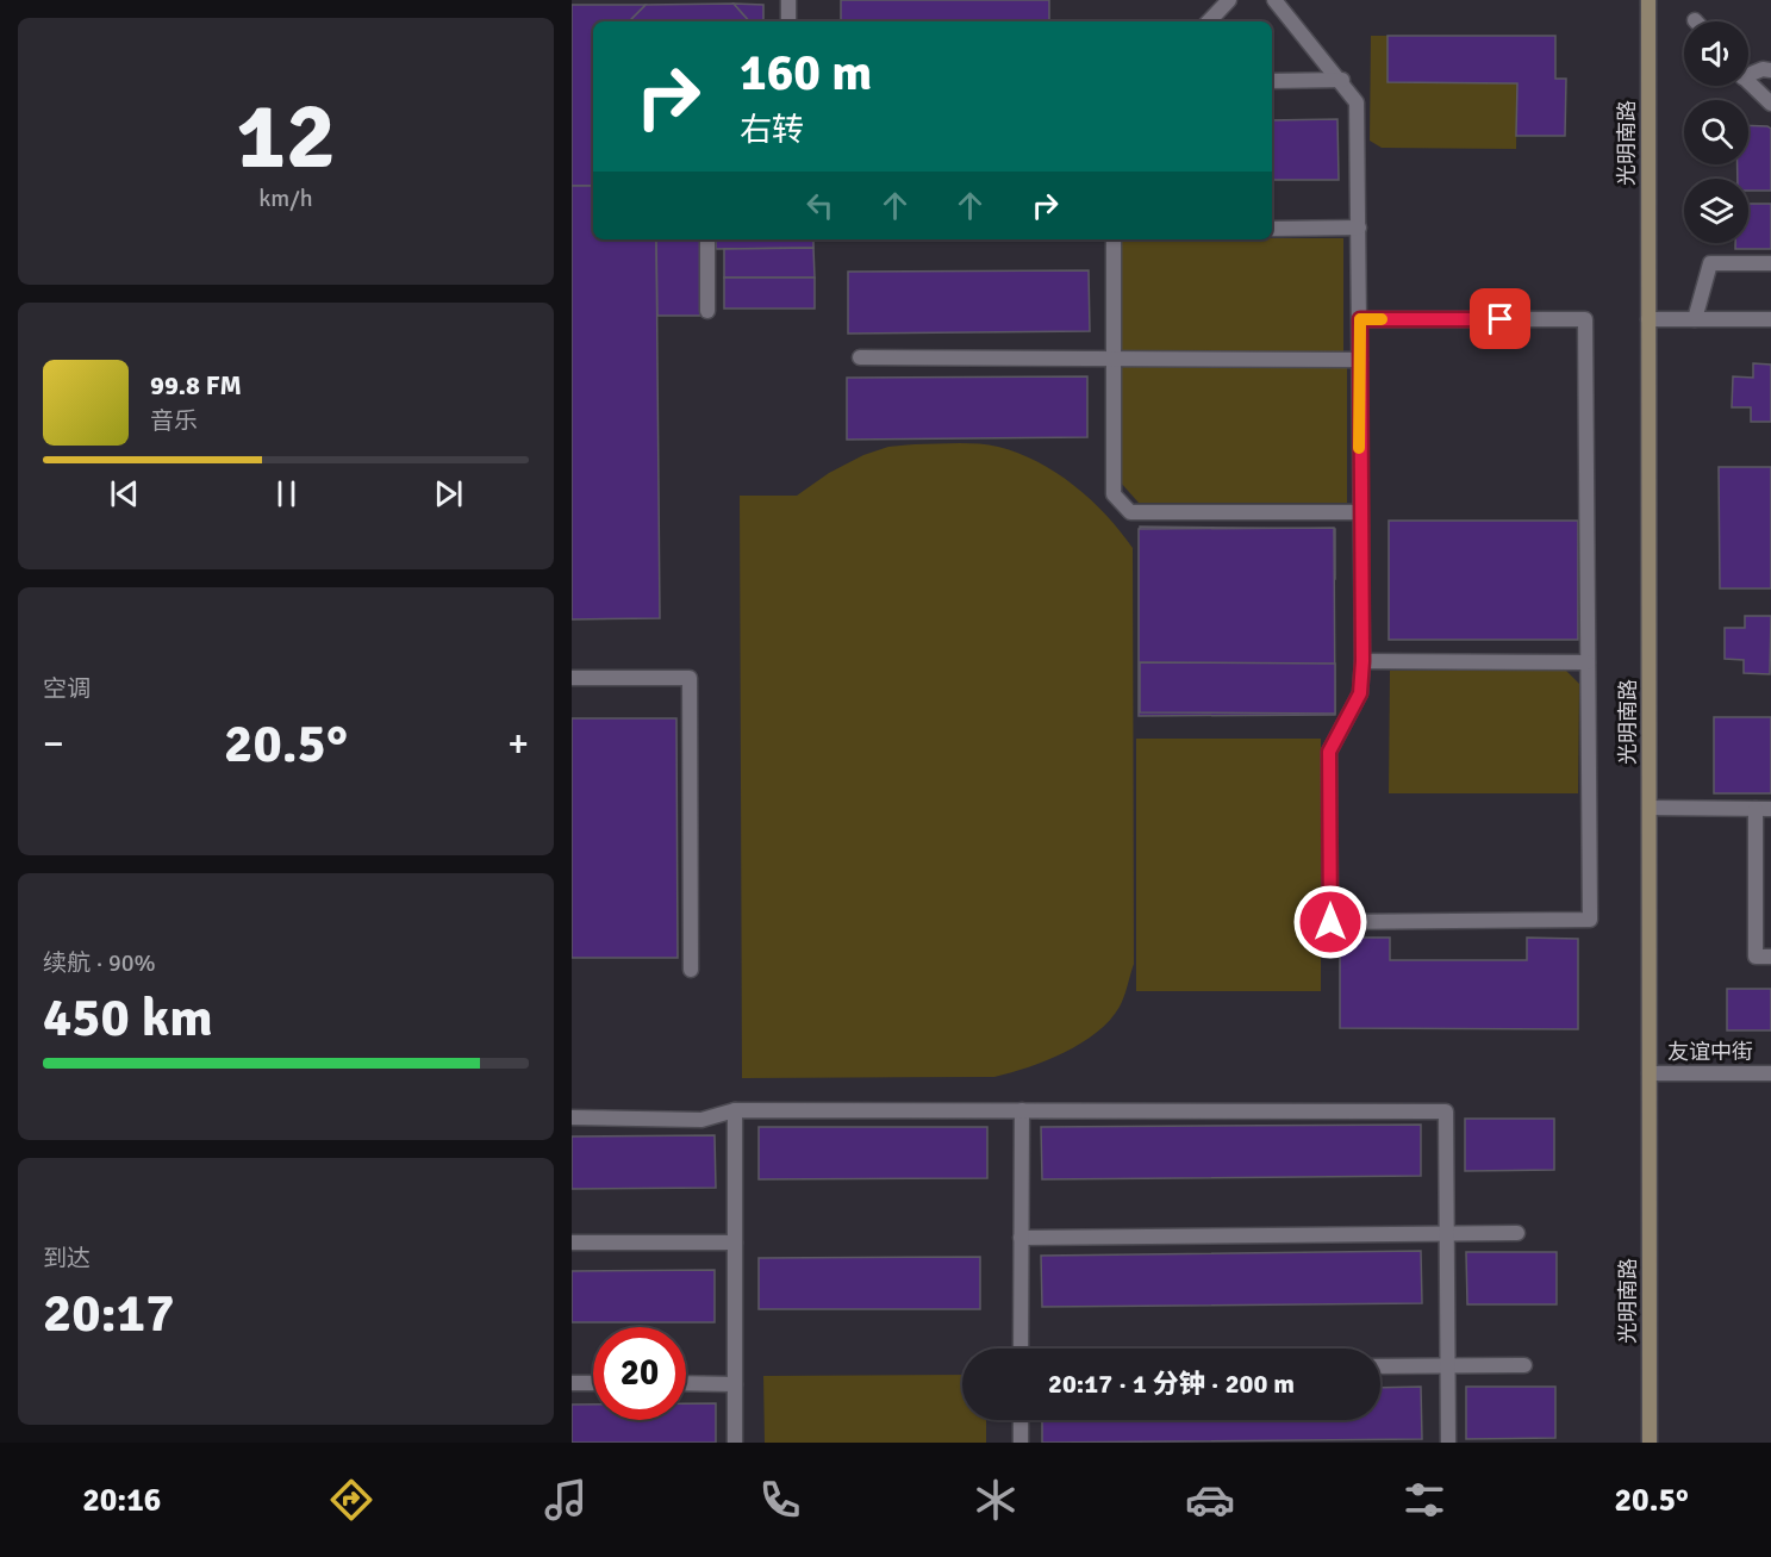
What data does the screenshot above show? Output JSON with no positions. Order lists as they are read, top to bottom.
{
  "streets": {
    "main road": ["光明南路"],
    "street": ["友谊中街"]
  },
  "crossings": [
    ["光明南路", "友谊中街"]
  ],
  "page": {
    "tile": [
      ["12", "km/h"],
      "空调",
      ["续航 · 90%", "450 km"],
      ["到达", "20:17"]
    ],
    "turn": ["160 m", "右转"],
    "song": ["99.8 FM", "音乐"],
    "heat": ["−", "20.5°", "+"],
    "limit": "20",
    "trip": "20:17 · 1 分钟 · 200 m",
    "tabs": ["20:16", "20.5°"]
  }
}
